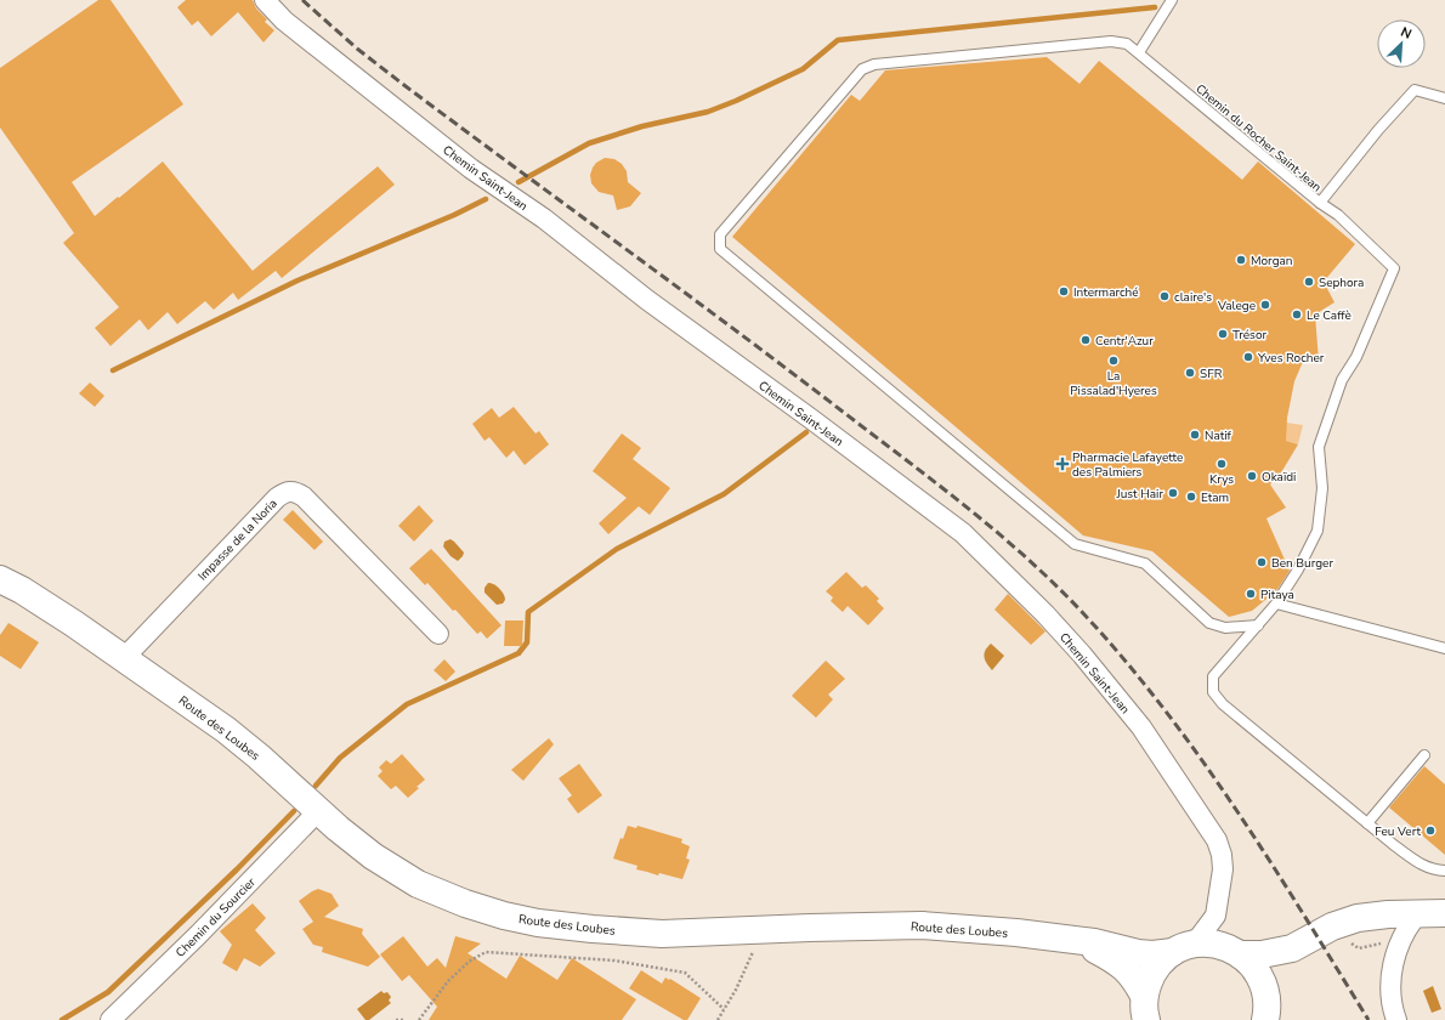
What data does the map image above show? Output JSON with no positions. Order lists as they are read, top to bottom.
{
  "streets": {
    "main road": ["Route des Loubes"],
    "street": ["Chemin Saint-Jean", "Impasse de la Noria", "Chemin du Sourcier"],
    "lane": ["Chemin du Rocher Saint-Jean"]
  },
  "crossings": [
    ["Chemin Saint-Jean", "Route des Loubes"],
    ["Impasse de la Noria", "Route des Loubes"],
    ["Route des Loubes", "Chemin du Sourcier"]
  ],
  "places": {
    "other": [
      "Morgan",
      "Sephora",
      "Intermarché",
      "claire's",
      "Valege",
      "Le Caffè",
      "Trésor",
      "Centr'Azur",
      "Yves Rocher",
      "La Pissalad'Hyeres",
      "SFR",
      "Natif",
      "Krys",
      "Okaïdi",
      "Just Hair",
      "Etam",
      "Ben Burger",
      "Pitaya",
      "Feu Vert"
    ],
    "health": ["Pharmacie Lafayette des Palmiers"]
  },
  "north": "top right"
}
